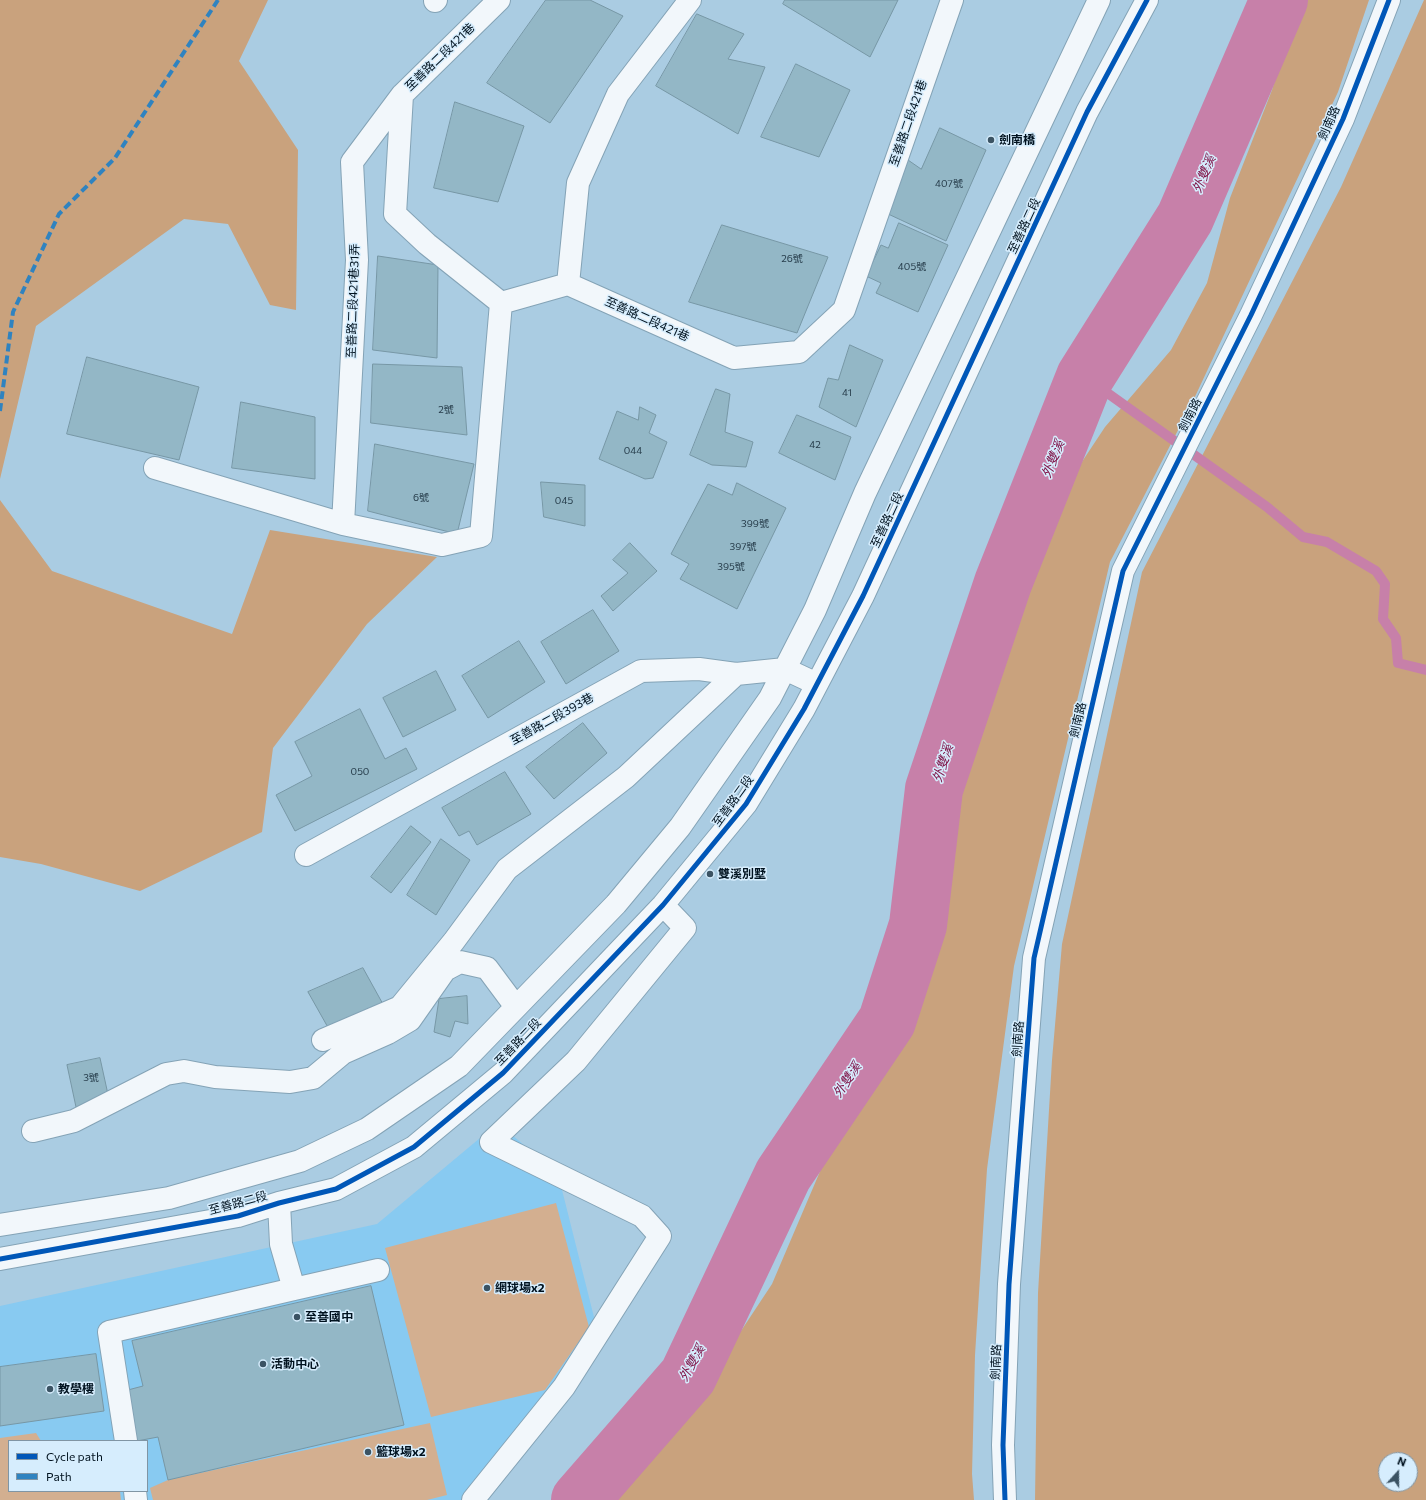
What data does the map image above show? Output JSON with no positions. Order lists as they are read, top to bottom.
{
  "streets": {
    "street": [
      "至善路二段421巷",
      "劍南路",
      "至善路二段",
      "至善路二段421巷31弄",
      "至善路二段393巷"
    ]
  },
  "crossings": [
    ["至善路二段421巷", "至善路二段421巷31弄"],
    ["至善路二段", "至善路二段393巷"]
  ],
  "water": ["外雙溪"],
  "places": [
    "劍南橋",
    "雙溪別墅",
    "網球場x2",
    "至善國中",
    "活動中心",
    "教學樓",
    "籃球場x2"
  ],
  "house_numbers": [
    "407號",
    "26號",
    "405號",
    "41",
    "2號",
    "42",
    "044",
    "6號",
    "045",
    "399號",
    "397號",
    "395號",
    "050",
    "3號"
  ],
  "legend": ["Cycle path", "Path"],
  "north": "top"
}
